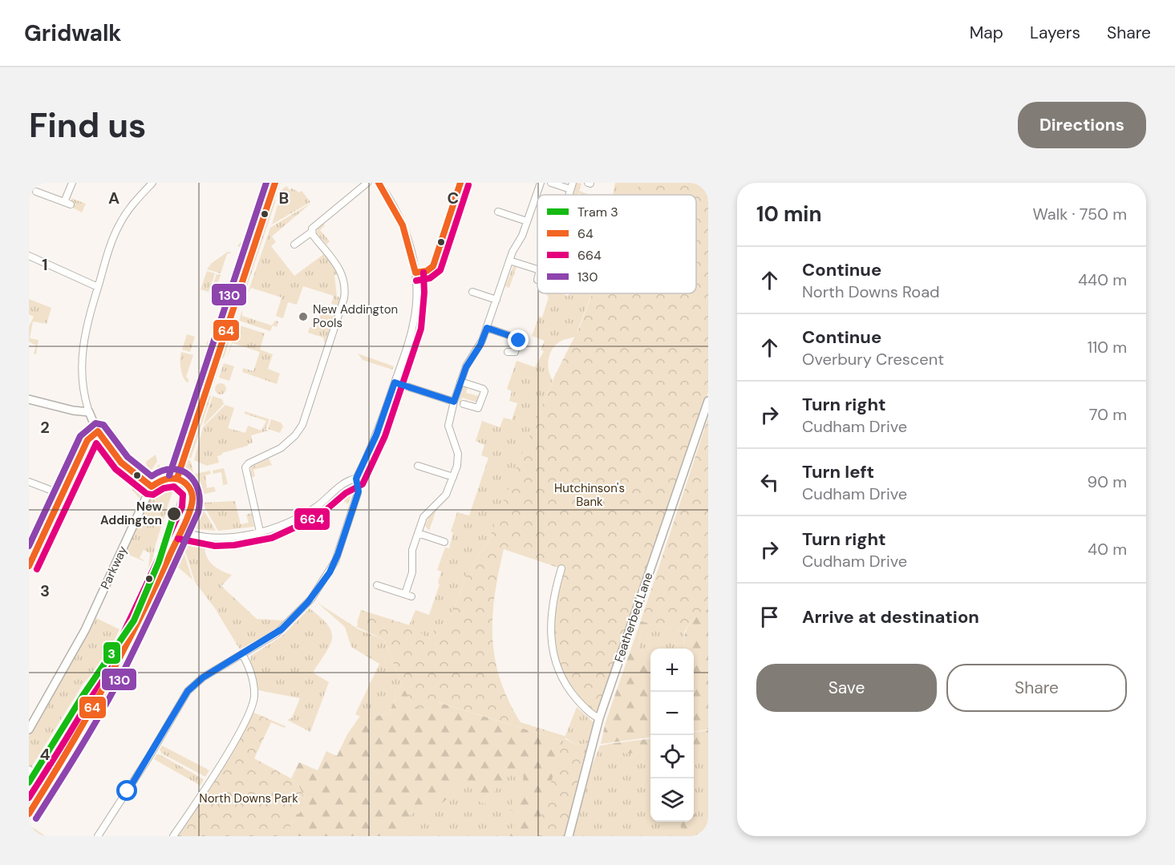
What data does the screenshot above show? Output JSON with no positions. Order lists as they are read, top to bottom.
{
  "streets": {
    "street": ["Parkway", "Featherbed Lane"]
  },
  "parks": ["Hutchinson's Bank", "North Downs Park"],
  "places": ["New Addington Pools", "New Addington"],
  "lines": [
    "transit line 64",
    "transit line 130",
    "transit line 664",
    "tram line 3"
  ],
  "legend": [
    "Tram 3",
    "64",
    "664",
    "130"
  ],
  "page": {
    "header": "Gridwalk",
    "nav": ["Map", "Layers", "Share"],
    "buttons": [
      "Directions",
      ["Save", "Share"]
    ],
    "title": "Find us",
    "heading": ["10 min", "Walk · 750 m"],
    "list": [
      ["Continue", "North Downs Road", "440 m"],
      ["Continue", "Overbury Crescent", "110 m"],
      ["Turn right", "Cudham Drive", "70 m"],
      ["Turn left", "Cudham Drive", "90 m"],
      ["Turn right", "Cudham Drive", "40 m"],
      "Arrive at destination"
    ],
    "map_buttons": ["+", "−"]
  },
  "grid": {
    "columns": ["A", "B", "C"],
    "rows": [
      "1",
      "2",
      "3",
      "4"
    ]
  }
}
